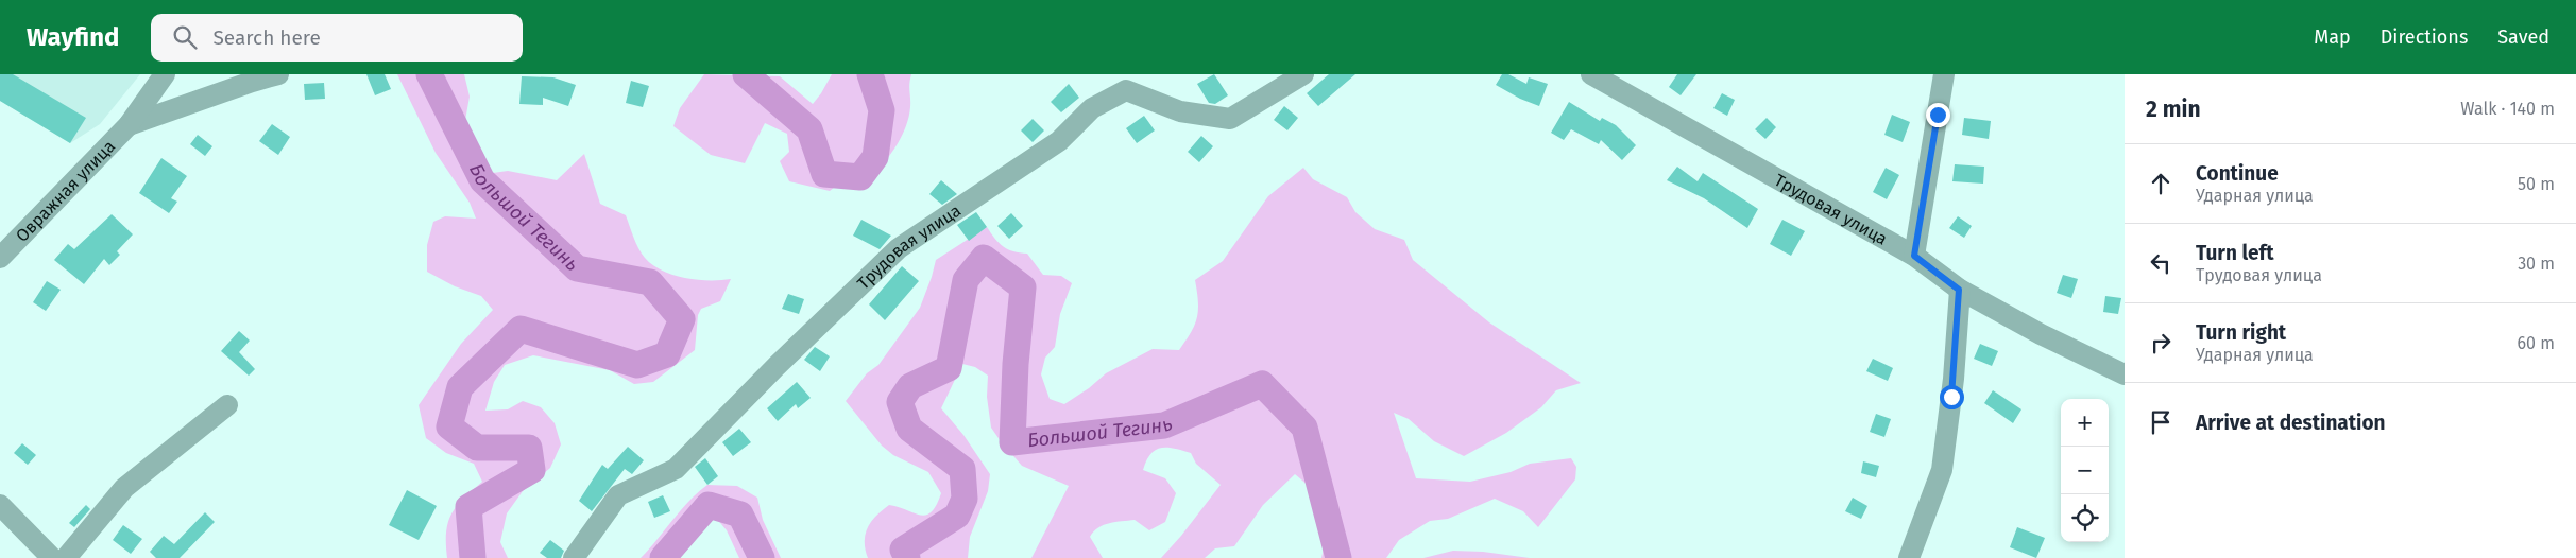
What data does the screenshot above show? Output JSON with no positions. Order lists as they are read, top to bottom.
{
  "streets": {
    "street": ["Овражная улица", "Трудовая улица"]
  },
  "water": ["Большой Тегинь"],
  "page": {
    "header": "Wayfind",
    "search": "Search here",
    "nav": ["Map", "Directions", "Saved"],
    "heading": ["2 min", "Walk · 140 m"],
    "list": [
      ["Continue", "Ударная улица", "50 m"],
      ["Turn left", "Трудовая улица", "30 m"],
      ["Turn right", "Ударная улица", "60 m"],
      "Arrive at destination"
    ],
    "map_buttons": ["+", "−"]
  }
}
